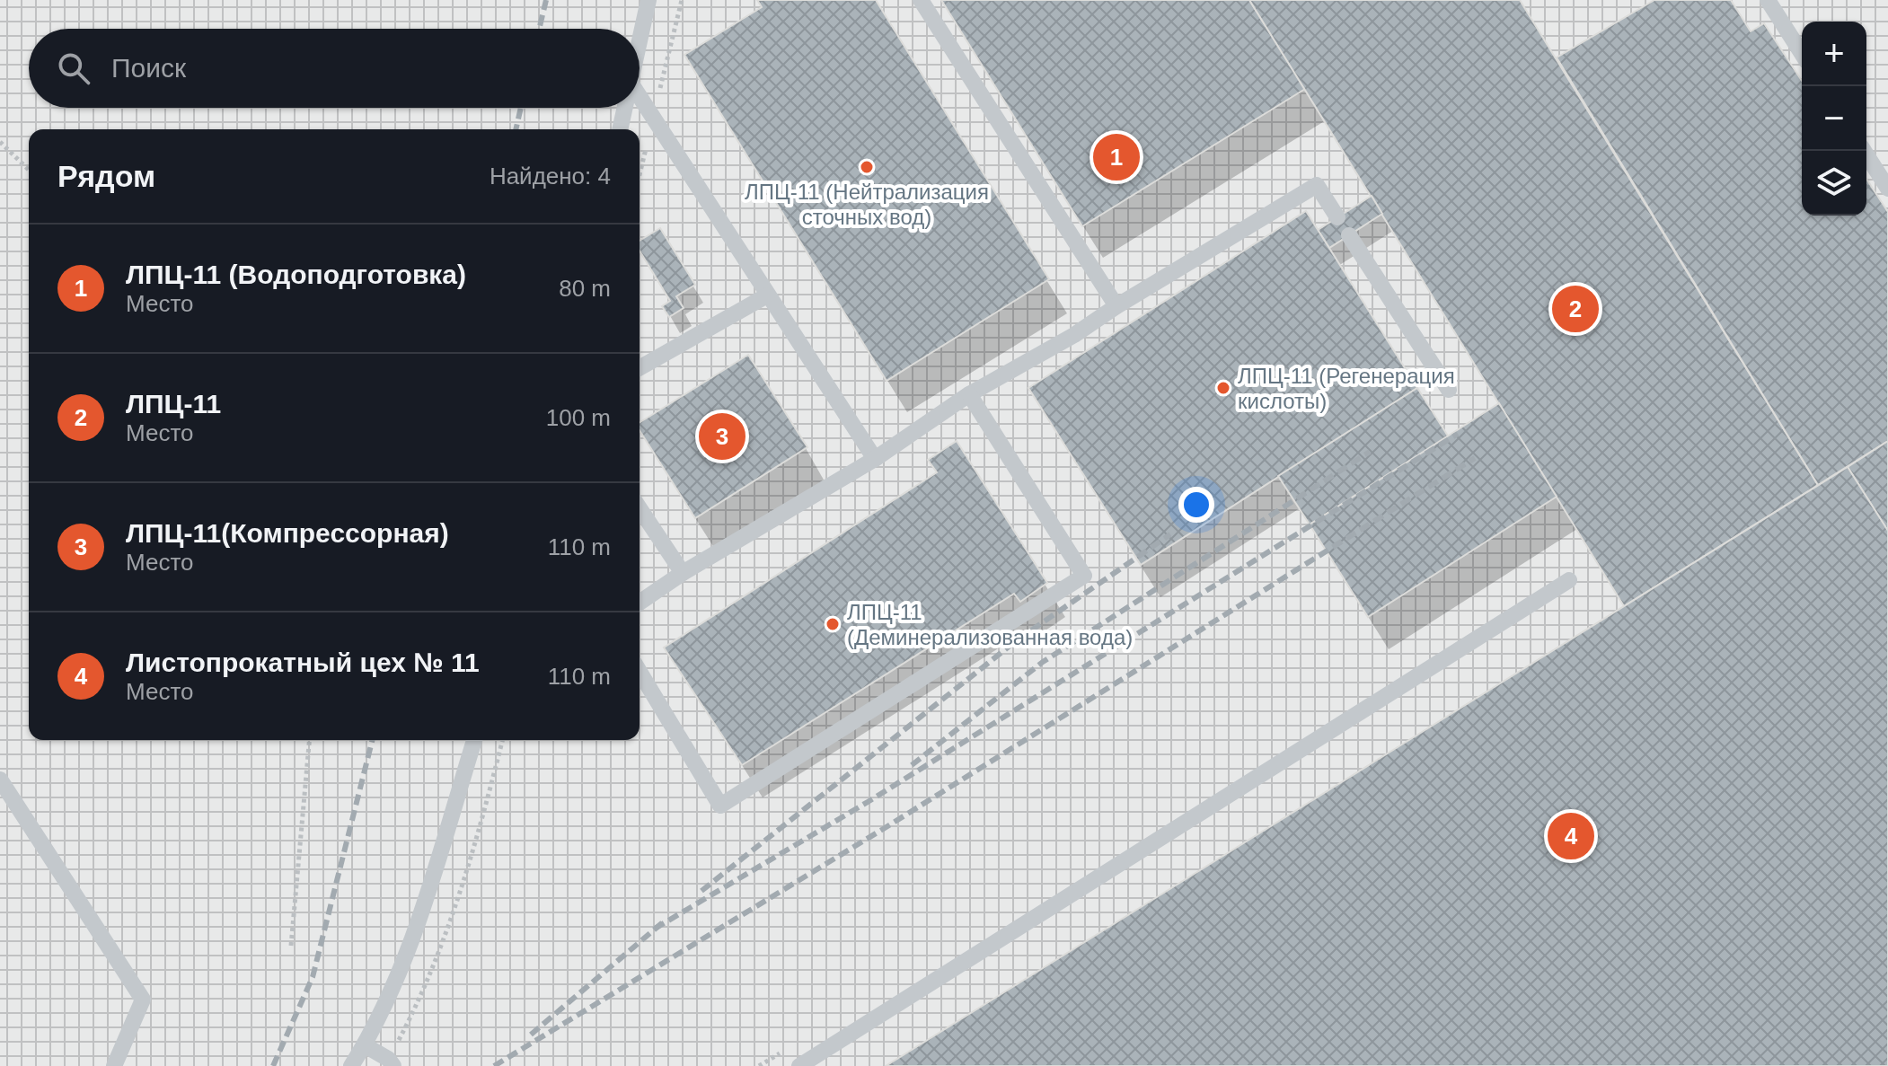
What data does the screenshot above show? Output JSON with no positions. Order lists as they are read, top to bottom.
{
  "places": ["ЛПЦ-11 (Нейтрализация сточных вод)", "ЛПЦ-11 (Регенерация кислоты)", "ЛПЦ-11 (Деминерализованная вода)"],
  "page": {
    "map_buttons": ["+", "−"],
    "search": "Поиск",
    "heading": ["Рядом", "Найдено: 4"],
    "pins": [
      "1",
      "2",
      "3",
      "4"
    ],
    "list": [
      {
        "mark": "1",
        "name": "ЛПЦ-11 (Водоподготовка)",
        "note": "Место",
        "value": "80 m"
      },
      {
        "mark": "2",
        "name": "ЛПЦ-11",
        "note": "Место",
        "value": "100 m"
      },
      {
        "mark": "3",
        "name": "ЛПЦ-11(Компрессорная)",
        "note": "Место",
        "value": "110 m"
      },
      {
        "mark": "4",
        "name": "Листопрокатный цех № 11",
        "note": "Место",
        "value": "110 m"
      }
    ]
  }
}
